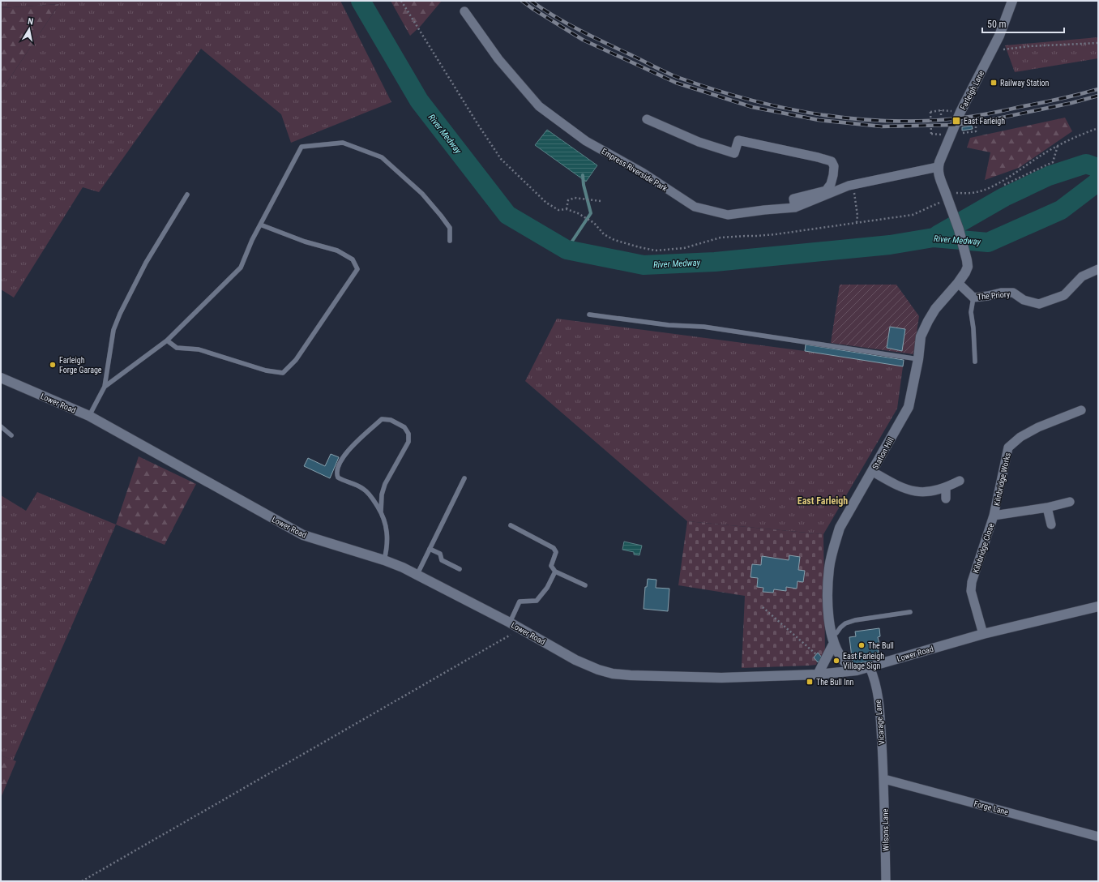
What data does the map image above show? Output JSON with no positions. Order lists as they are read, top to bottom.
{
  "streets": {
    "main road": ["Farleigh Lane", "Lower Road", "Station Hill"],
    "street": [
      "Empress Riverside Park",
      "The Priory",
      "Kilnbridge Works",
      "Kilnbridge Close",
      "Vicarage Lane",
      "Forge Lane",
      "Wilsons Lane"
    ]
  },
  "crossings": [
    ["Farleigh Lane", "Empress Riverside Park"],
    ["The Priory", "Station Hill"],
    ["Lower Road", "Station Hill"],
    ["Lower Road", "Kilnbridge Close"],
    ["Lower Road", "Vicarage Lane"],
    ["Kilnbridge Works", "Kilnbridge Close"],
    ["Vicarage Lane", "Forge Lane"],
    ["Vicarage Lane", "Wilsons Lane"],
    ["Forge Lane", "Wilsons Lane"]
  ],
  "districts": ["East Farleigh"],
  "water": ["River Medway"],
  "places": {
    "transit": ["Railway Station", "East Farleigh", "The Bull Inn"],
    "other": ["Farleigh Forge Garage", "The Bull", "East Farleigh Village Sign"]
  },
  "scale_bar": "50 m",
  "north": "top"
}
